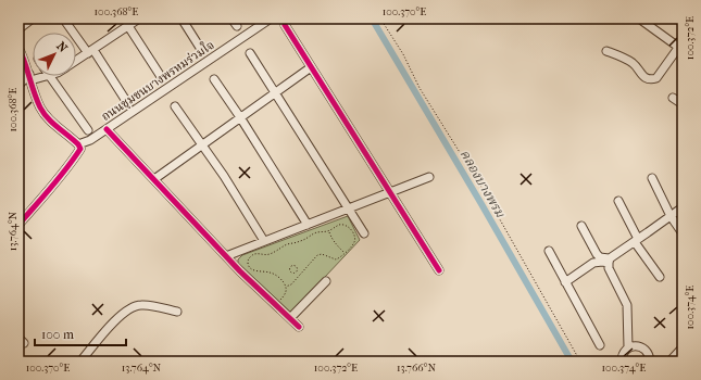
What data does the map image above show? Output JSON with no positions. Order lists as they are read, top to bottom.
{
  "streets": {
    "street": ["ถนนชุมชนบางพรหมร่วมใจ"]
  },
  "water": ["คลองบางพรม"],
  "scale_bar": "100 m",
  "north": "top right",
  "coordinates": [
    "100.368°E",
    "100.370°E",
    "100.372°E",
    "13.764°N",
    "100.374°E",
    "13.766°N"
  ]
}
